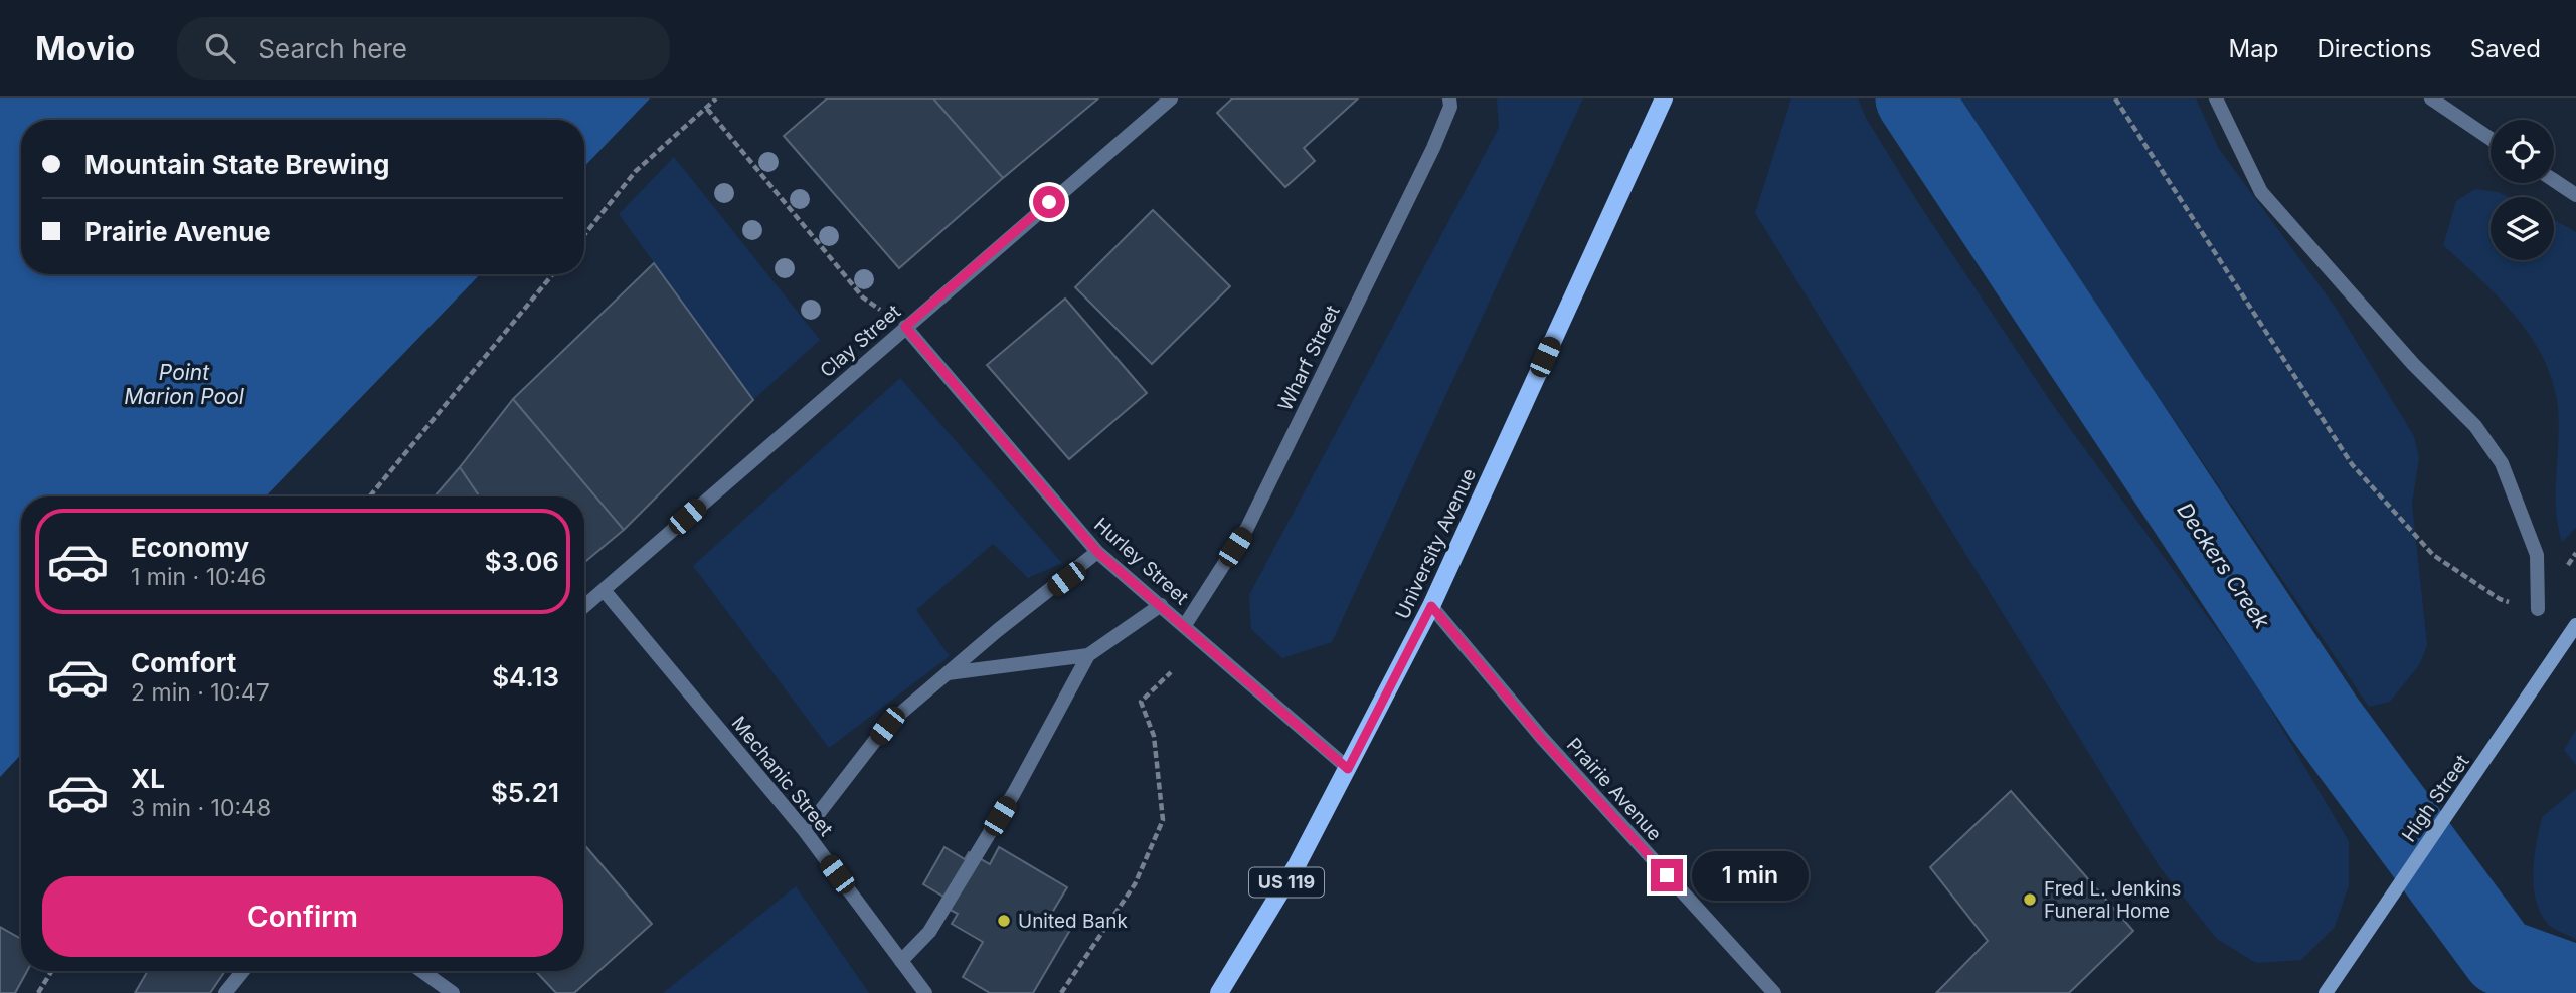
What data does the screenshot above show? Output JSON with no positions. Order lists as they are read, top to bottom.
{
  "streets": {
    "main road": ["University Avenue", "US 119"],
    "street": [
      "Clay Street",
      "Wharf Street",
      "Hurley Street",
      "Mechanic Street",
      "Prairie Avenue",
      "High Street"
    ]
  },
  "crossings": [
    ["Clay Street", "Hurley Street"],
    ["Clay Street", "Mechanic Street"],
    ["Wharf Street", "Hurley Street"],
    ["University Avenue", "Hurley Street"],
    ["University Avenue", "Prairie Avenue"]
  ],
  "water": ["Point Marion Pool", "Deckers Creek"],
  "places": ["Fred L. Jenkins Funeral Home", "United Bank"],
  "page": {
    "header": "Movio",
    "search": "Search here",
    "nav": ["Map", "Directions", "Saved"],
    "banner": ["Mountain State Brewing", "Prairie Avenue"],
    "list": [
      {
        "name": "Economy",
        "note": "1 min · 10:46",
        "value": "$3.06"
      },
      {
        "name": "Comfort",
        "note": "2 min · 10:47",
        "value": "$4.13"
      },
      {
        "name": "XL",
        "note": "3 min · 10:48",
        "value": "$5.21"
      }
    ],
    "bubble": "1 min",
    "buttons": "Confirm"
  }
}
